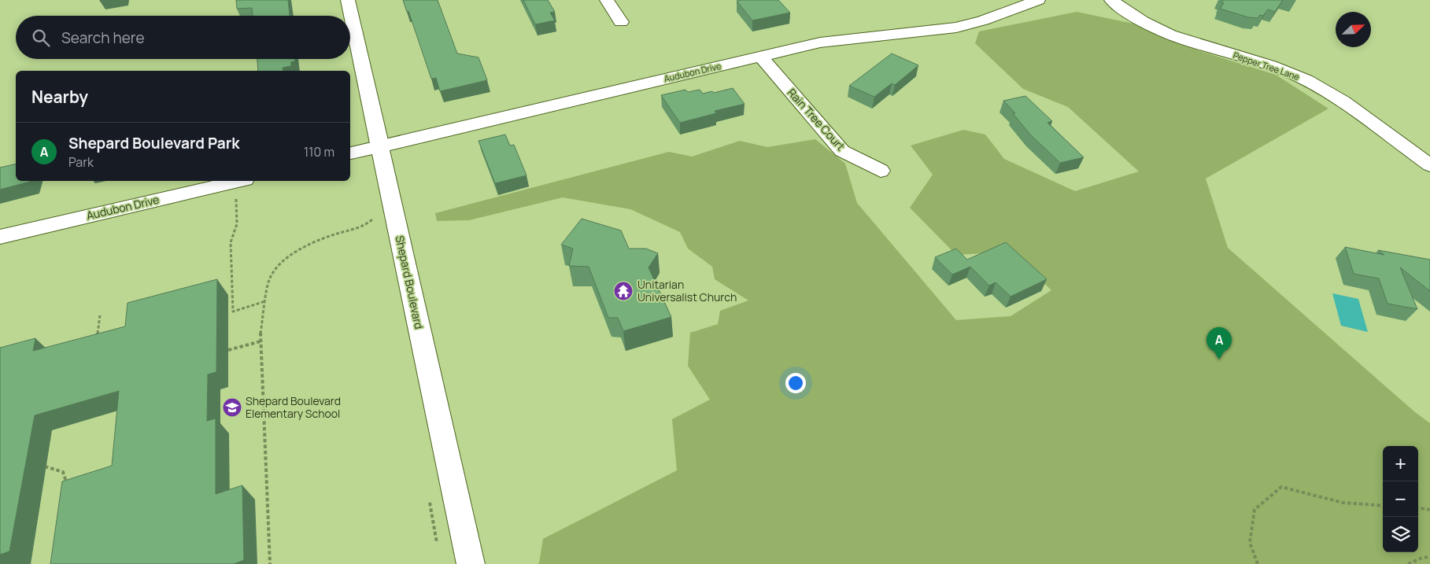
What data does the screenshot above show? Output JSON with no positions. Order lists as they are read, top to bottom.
{
  "streets": {
    "street": [
      "Pepper Tree Lane",
      "Audubon Drive",
      "Rain Tree Court",
      "Shepard Boulevard"
    ]
  },
  "crossings": [
    ["Audubon Drive", "Rain Tree Court"],
    ["Audubon Drive", "Shepard Boulevard"]
  ],
  "places": {
    "temple": ["Unitarian Universalist Church"],
    "school or university": ["Shepard Boulevard Elementary School"]
  },
  "north": "top right",
  "page": {
    "search": "Search here",
    "heading": "Nearby",
    "list": [
      {
        "mark": "A",
        "name": "Shepard Boulevard Park",
        "note": "Park",
        "value": "110 m"
      }
    ],
    "pins": "A",
    "map_buttons": ["+", "−"]
  }
}
